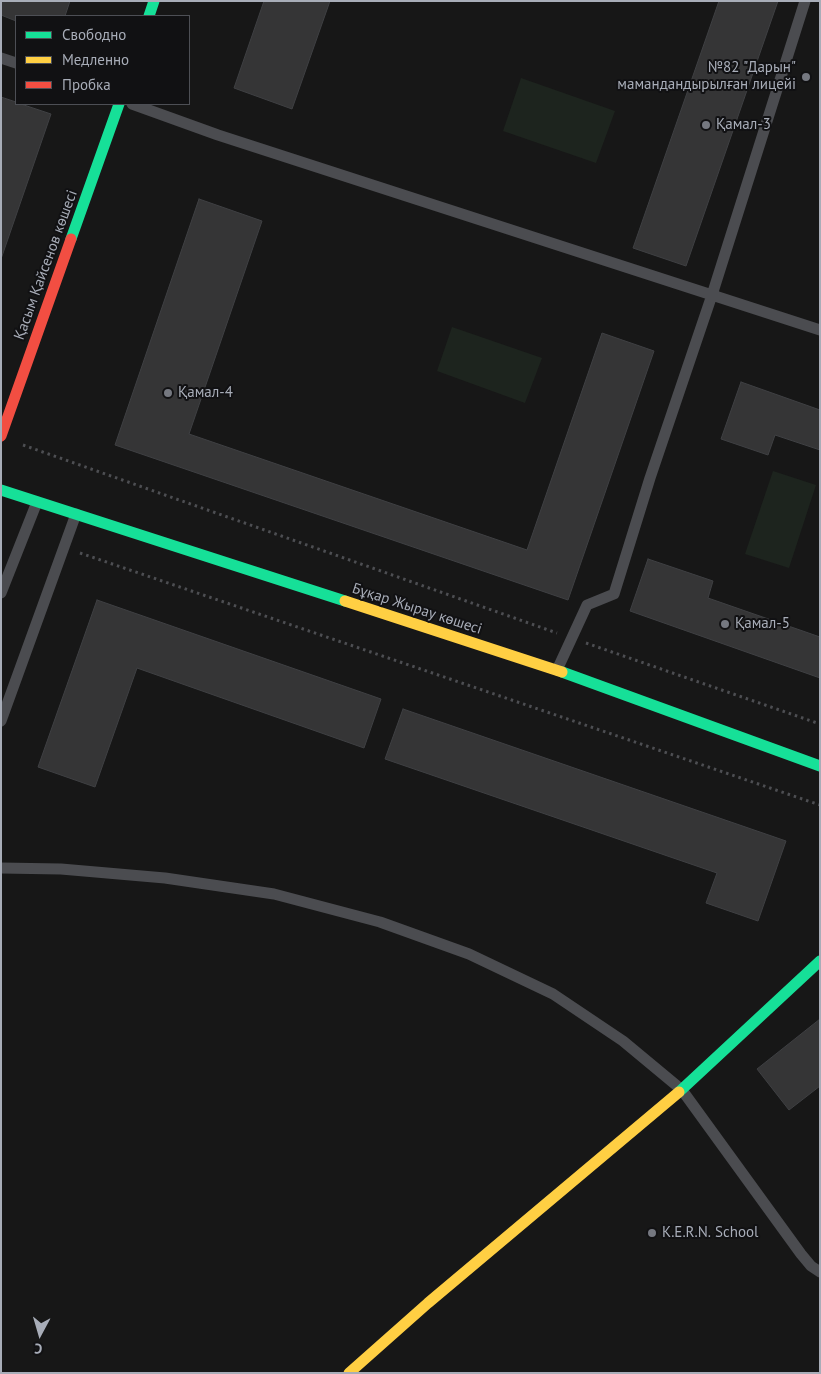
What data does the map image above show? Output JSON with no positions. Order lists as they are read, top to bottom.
{
  "streets": {
    "street": ["Қасым Қайсенов көшесі", "Бұқар Жырау көшесі"]
  },
  "places": [
    "№82 \"Дарын\" мамандандырылған лицейі",
    "Қамал-3",
    "Қамал-4",
    "Қамал-5",
    "K.E.R.N. School"
  ],
  "legend": ["Свободно", "Медленно", "Пробка"],
  "north": "bottom"
}
